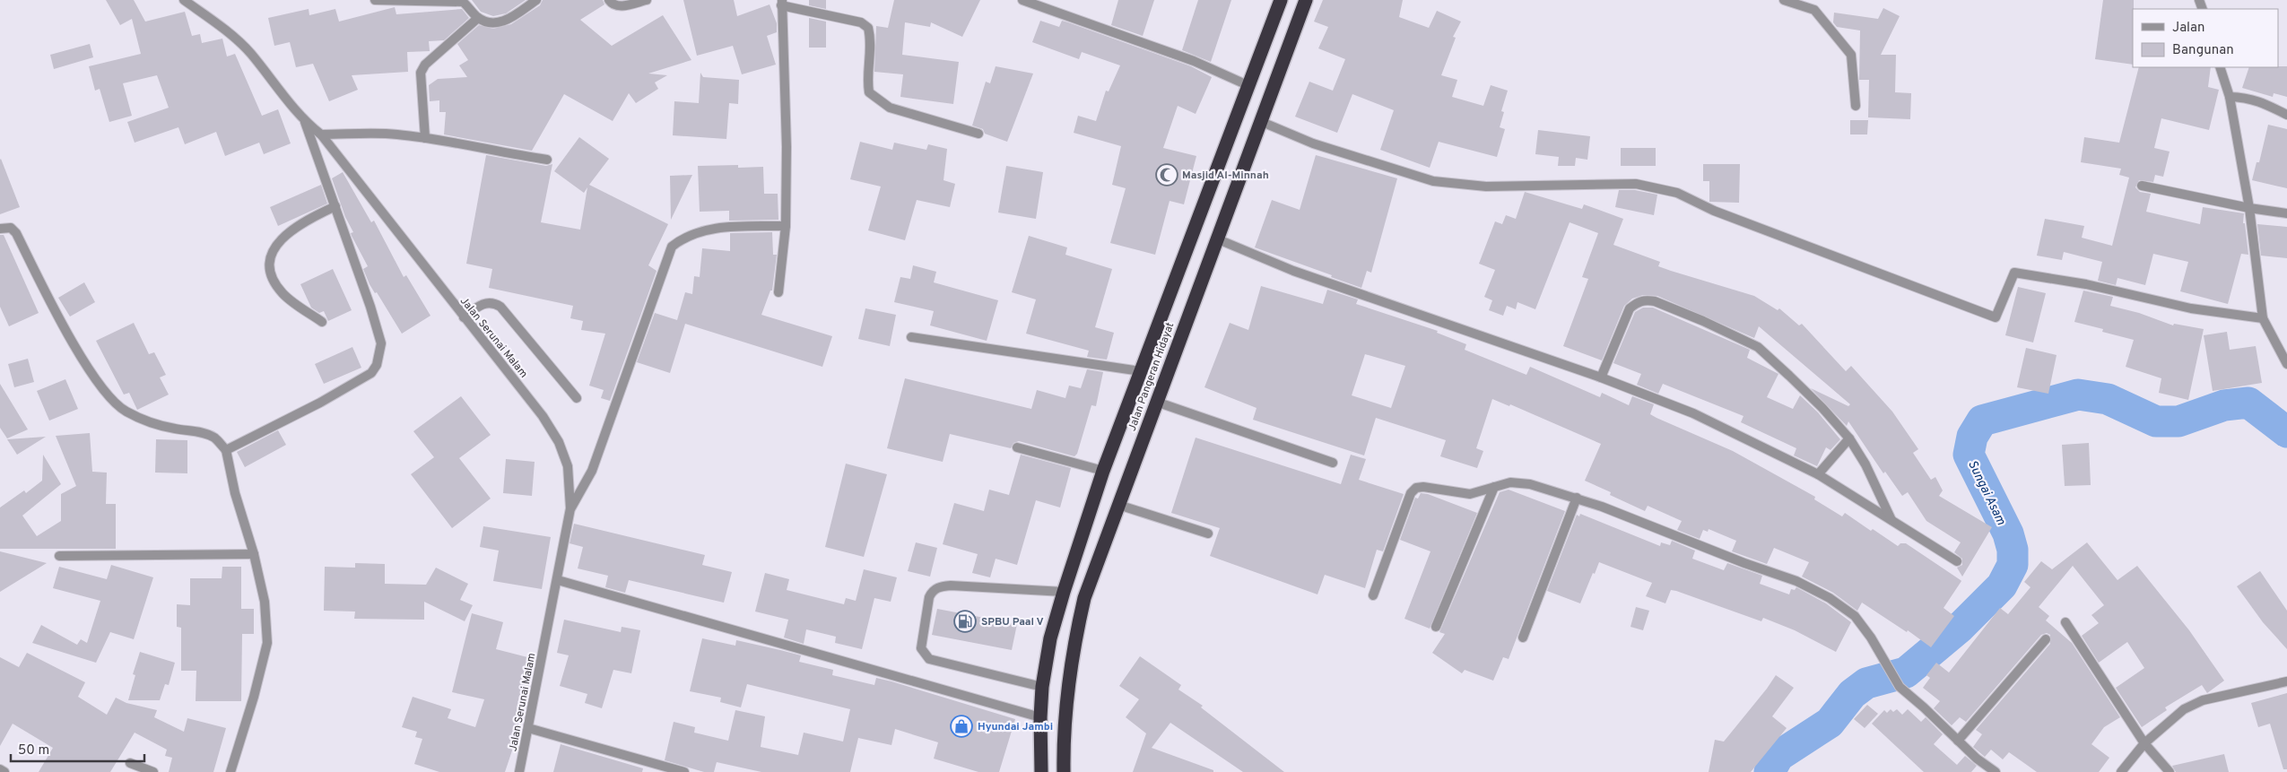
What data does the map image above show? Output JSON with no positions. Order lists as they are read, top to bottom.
{
  "streets": {
    "highway": ["Jalan Pangeran Hidayat"],
    "street": ["Jalan Serunai Malam"]
  },
  "water": ["Sungai Asam"],
  "places": {
    "mosque": ["Masjid Al-Minnah"],
    "fuel station": ["SPBU Paal V"],
    "shop": ["Hyundai Jambi"]
  },
  "legend": ["Jalan", "Bangunan"],
  "scale_bar": "50 m"
}
